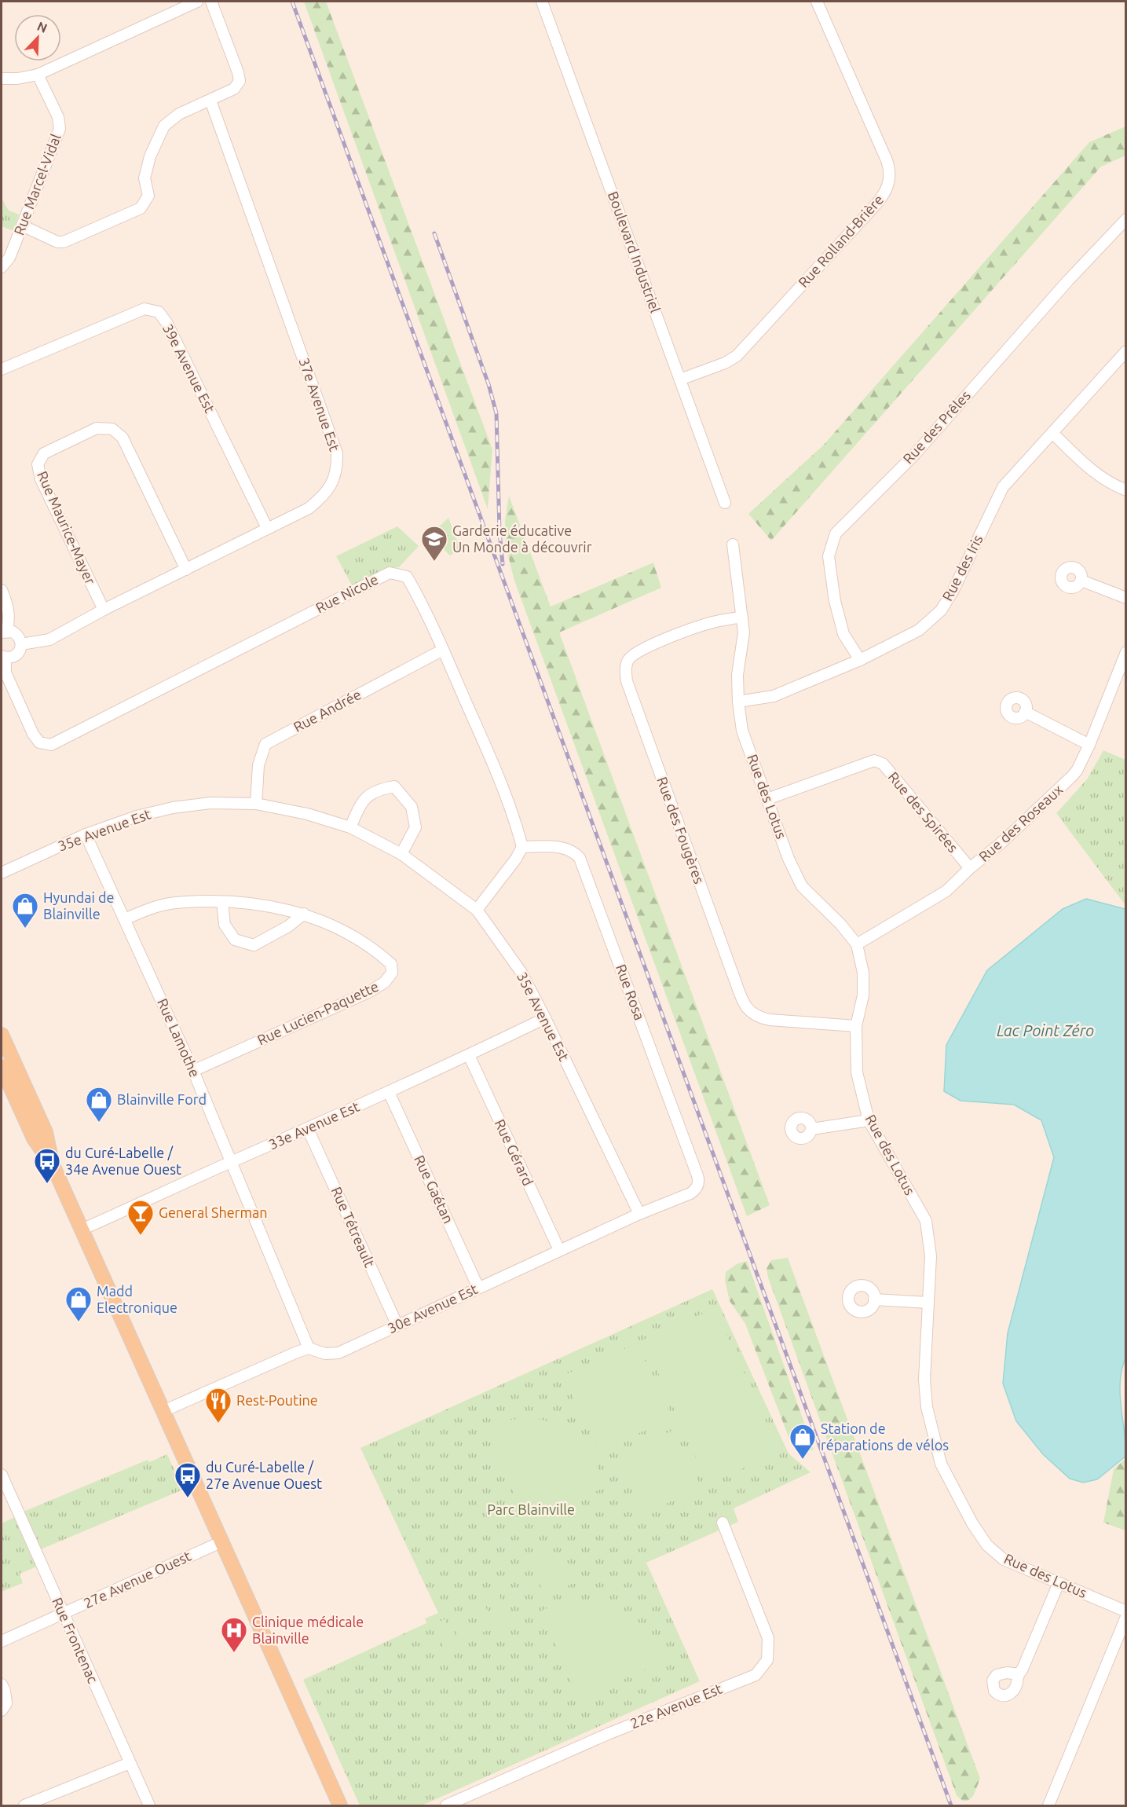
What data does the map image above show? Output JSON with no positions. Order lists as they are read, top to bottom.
{
  "streets": {
    "street": [
      "Rue Marcel-Vidal",
      "Rue Rolland-Brière",
      "Boulevard Industriel",
      "39e Avenue Est",
      "37e Avenue Est",
      "Rue des Prêles",
      "Rue Maurice-Mayer",
      "Rue des Iris",
      "Rue Nicole",
      "Rue Andrée",
      "Rue des Lotus",
      "Rue des Spirées",
      "Rue des Roseaux",
      "35e Avenue Est",
      "Rue des Fougères",
      "Rue Rosa",
      "Rue Lucien-Paquette",
      "Rue Lamothe",
      "33e Avenue Est",
      "Rue Gérard",
      "Rue Gaétan",
      "Rue Tétreault",
      "30e Avenue Est",
      "27e Avenue Ouest",
      "Rue Frontenac",
      "22e Avenue Est"
    ]
  },
  "crossings": [
    ["Rue Rolland-Brière", "Boulevard Industriel"],
    ["39e Avenue Est", "37e Avenue Est"],
    ["37e Avenue Est", "Rue Maurice-Mayer"],
    ["Rue des Prêles", "Rue des Iris"],
    ["Rue des Iris", "Rue des Lotus"],
    ["Rue Nicole", "Rue Andrée"],
    ["Rue Nicole", "Rue Rosa"],
    ["Rue Andrée", "35e Avenue Est"],
    ["Rue des Lotus", "Rue des Spirées"],
    ["Rue des Lotus", "Rue des Roseaux"],
    ["Rue des Lotus", "Rue des Fougères"],
    ["Rue des Spirées", "Rue des Roseaux"],
    ["35e Avenue Est", "Rue Lamothe"],
    ["35e Avenue Est", "33e Avenue Est"],
    ["35e Avenue Est", "30e Avenue Est"],
    ["Rue Rosa", "30e Avenue Est"],
    ["Rue Lucien-Paquette", "Rue Lamothe"],
    ["Rue Lamothe", "33e Avenue Est"],
    ["Rue Lamothe", "30e Avenue Est"],
    ["33e Avenue Est", "Rue Gérard"],
    ["33e Avenue Est", "Rue Gaétan"],
    ["33e Avenue Est", "Rue Tétreault"],
    ["Rue Gérard", "30e Avenue Est"],
    ["Rue Gaétan", "30e Avenue Est"],
    ["Rue Tétreault", "30e Avenue Est"],
    ["27e Avenue Ouest", "Rue Frontenac"]
  ],
  "water": ["Lac Point Zéro"],
  "parks": ["Parc Blainville"],
  "places": {
    "school or university": ["Garderie éducative Un Monde à découvrir"],
    "shop": [
      "Hyundai de Blainville",
      "Blainville Ford",
      "Madd Electronique",
      "Station de réparations de vélos"
    ],
    "bus stop": ["du Curé-Labelle / 34e Avenue Ouest", "du Curé-Labelle / 27e Avenue Ouest"],
    "bar": ["General Sherman"],
    "restaurant": ["Rest-Poutine"],
    "hospital": ["Clinique médicale Blainville"]
  },
  "north": "top right"
}
